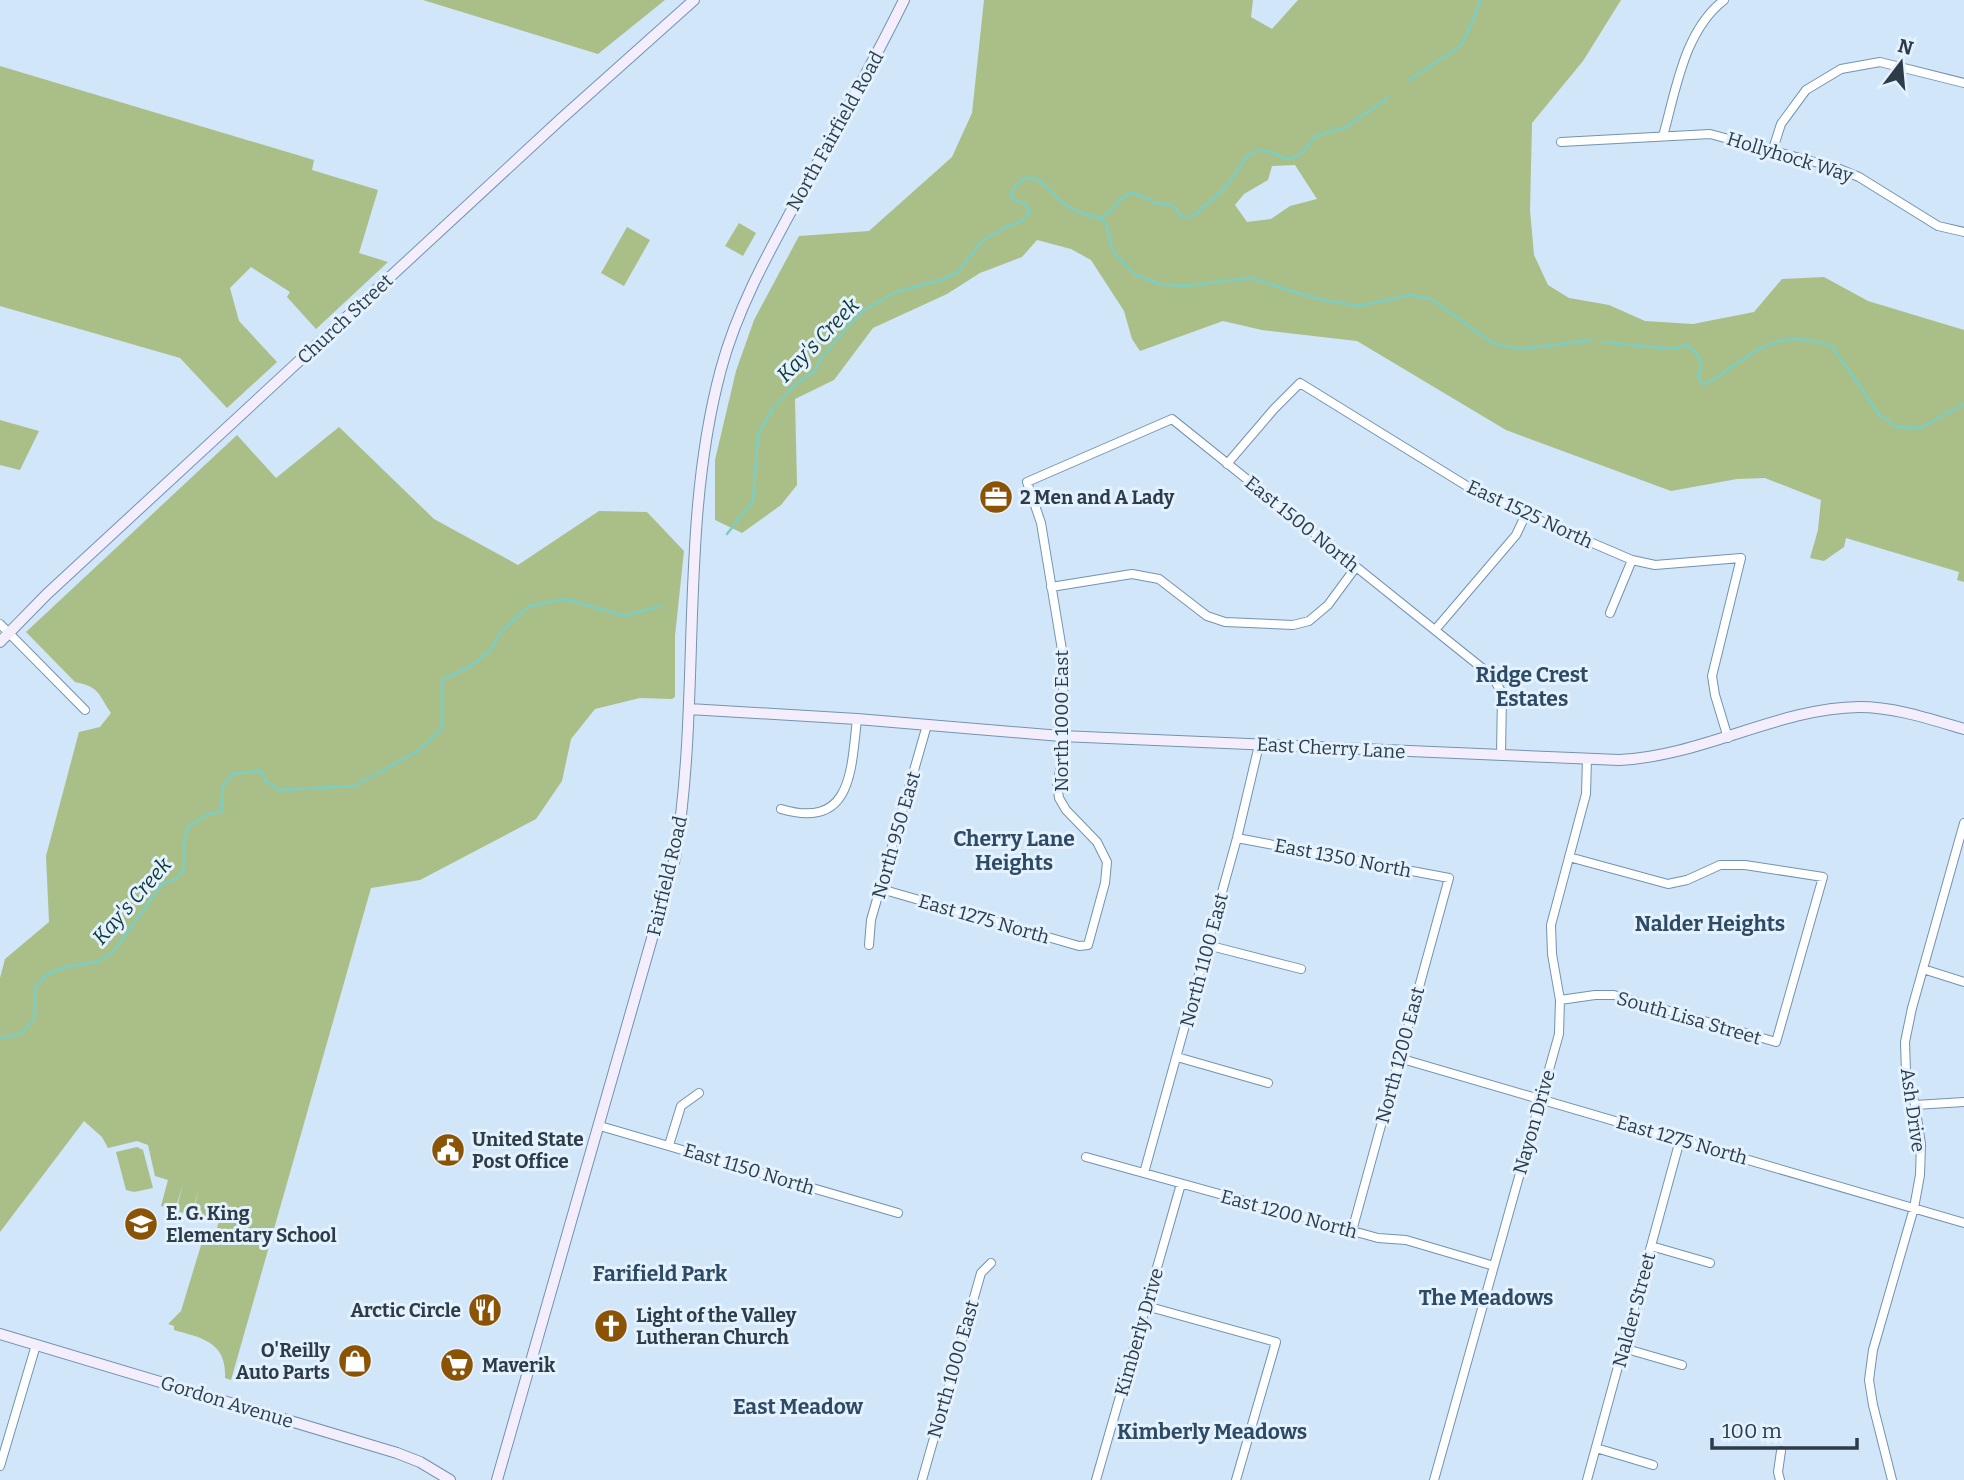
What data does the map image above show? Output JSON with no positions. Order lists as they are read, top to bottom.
{
  "streets": {
    "street": [
      "North Fairfield Road",
      "Hollyhock Way",
      "Church Street",
      "East 1525 North",
      "East 1500 North",
      "North 1000 East",
      "East Cherry Lane",
      "North 950 East",
      "East 1350 North",
      "Fairfield Road",
      "East 1275 North",
      "North 1100 East",
      "South Lisa Street",
      "North 1200 East",
      "Ash Drive",
      "Nayon Drive",
      "East 1150 North",
      "East 1200 North",
      "Nalder Street",
      "Kimberly Drive",
      "Gordon Avenue"
    ]
  },
  "crossings": [
    ["North Fairfield Road", "Fairfield Road"],
    ["East 1525 North", "East 1500 North"],
    ["East 1525 North", "East Cherry Lane"],
    ["East 1500 North", "North 1000 East"],
    ["East 1500 North", "East Cherry Lane"],
    ["North 1000 East", "East Cherry Lane"],
    ["North 1000 East", "East 1275 North"],
    ["East Cherry Lane", "North 950 East"],
    ["East Cherry Lane", "Fairfield Road"],
    ["East Cherry Lane", "North 1100 East"],
    ["East Cherry Lane", "Nayon Drive"],
    ["North 950 East", "East 1275 North"],
    ["East 1350 North", "North 1100 East"],
    ["East 1350 North", "North 1200 East"],
    ["Fairfield Road", "East 1150 North"],
    ["East 1275 North", "North 1200 East"],
    ["East 1275 North", "Ash Drive"],
    ["East 1275 North", "Nayon Drive"],
    ["East 1275 North", "Nalder Street"],
    ["North 1100 East", "East 1200 North"],
    ["South Lisa Street", "Nayon Drive"],
    ["North 1200 East", "East 1200 North"],
    ["Nayon Drive", "East 1200 North"],
    ["East 1200 North", "Kimberly Drive"]
  ],
  "districts": [
    "Ridge Crest Estates",
    "Cherry Lane Heights",
    "Nalder Heights",
    "Farifield Park",
    "The Meadows",
    "East Meadow",
    "Kimberly Meadows"
  ],
  "water": ["Kay's Creek"],
  "places": {
    "office": ["2 Men and A Lady"],
    "public building": ["United State Post Office"],
    "school or university": ["E. G. King Elementary School"],
    "restaurant": ["Arctic Circle"],
    "church": ["Light of the Valley Lutheran Church"],
    "shop": ["O'Reilly Auto Parts"],
    "supermarket": ["Maverik"]
  },
  "scale_bar": "100 m",
  "north": "top"
}
